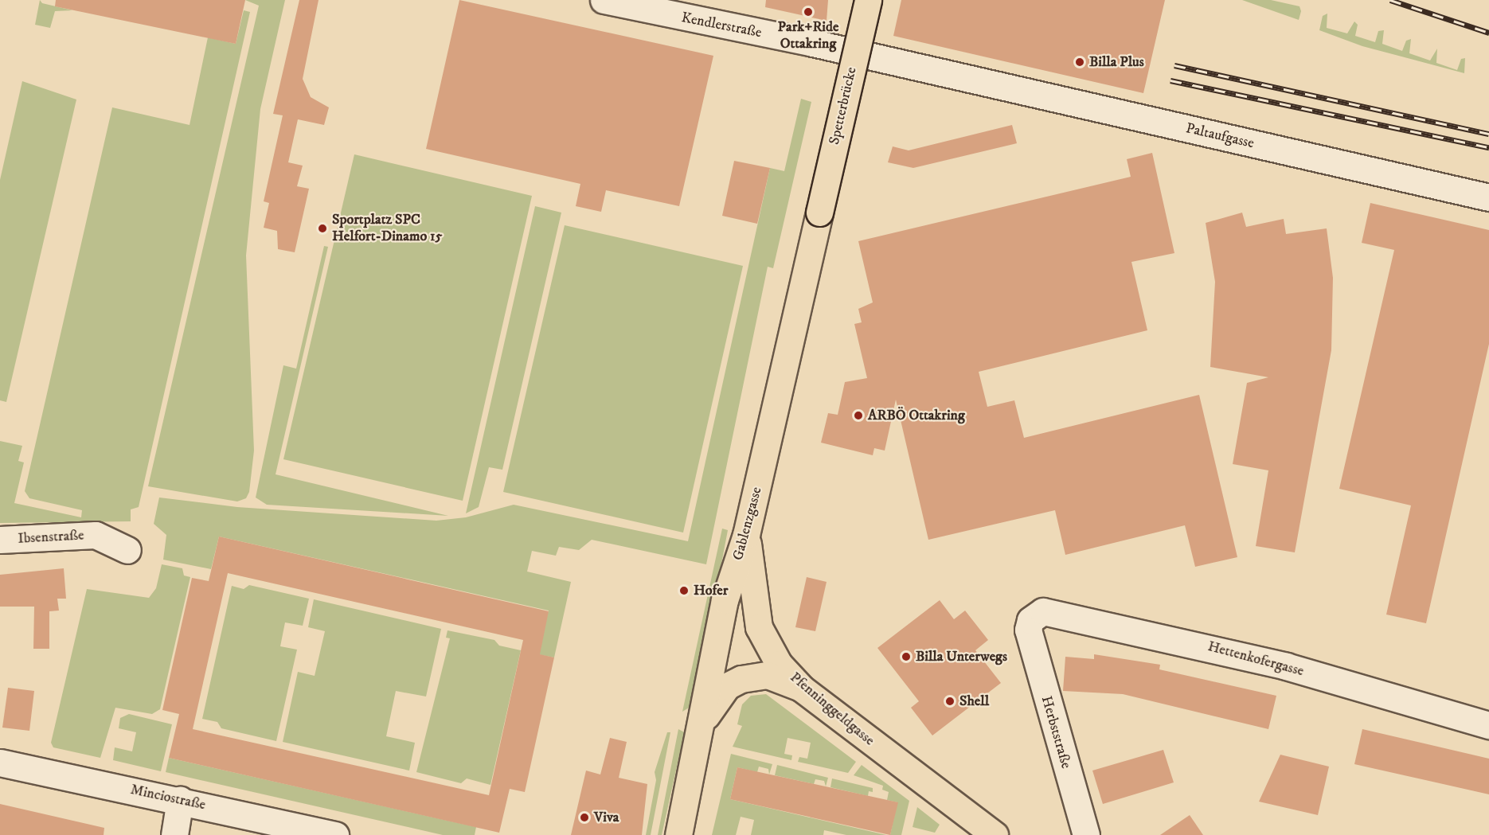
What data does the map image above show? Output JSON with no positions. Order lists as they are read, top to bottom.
{
  "streets": {
    "main road": ["Spetterbrücke", "Gablenzgasse", "Pfenninggeldgasse"],
    "street": [
      "Kendlerstraße",
      "Paltaufgasse",
      "Ibsenstraße",
      "Hettenkofergasse",
      "Herbststraße",
      "Minciostraße"
    ]
  },
  "crossings": [
    ["Kendlerstraße", "Paltaufgasse"],
    ["Spetterbrücke", "Gablenzgasse"],
    ["Gablenzgasse", "Pfenninggeldgasse"],
    ["Hettenkofergasse", "Herbststraße"]
  ],
  "places": [
    "Park+Ride Ottakring",
    "Billa Plus",
    "Sportplatz SPC Helfort-Dinamo 15",
    "ARBÖ Ottakring",
    "Hofer",
    "Billa Unterwegs",
    "Shell",
    "Viva"
  ]
}
